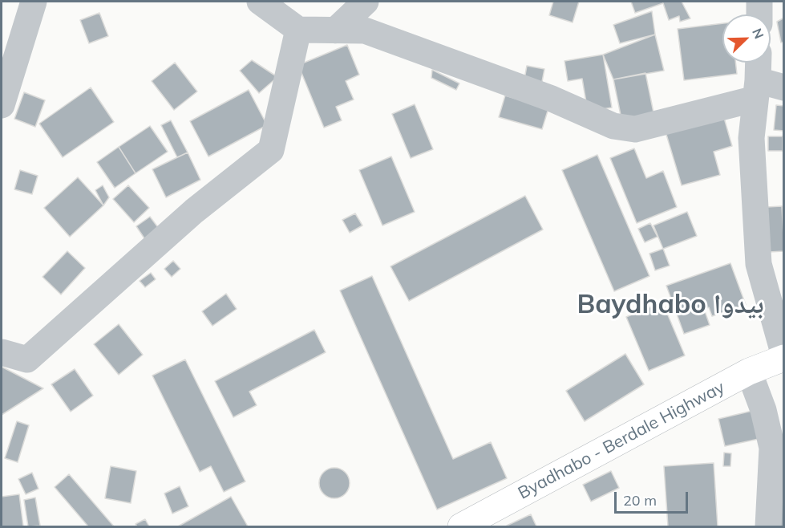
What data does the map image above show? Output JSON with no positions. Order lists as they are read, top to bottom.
{
  "streets": {
    "main road": ["Byadhabo - Berdale Highway"]
  },
  "districts": ["Baydhabo بيدوا"],
  "scale_bar": "20 m",
  "north": "top right"
}
